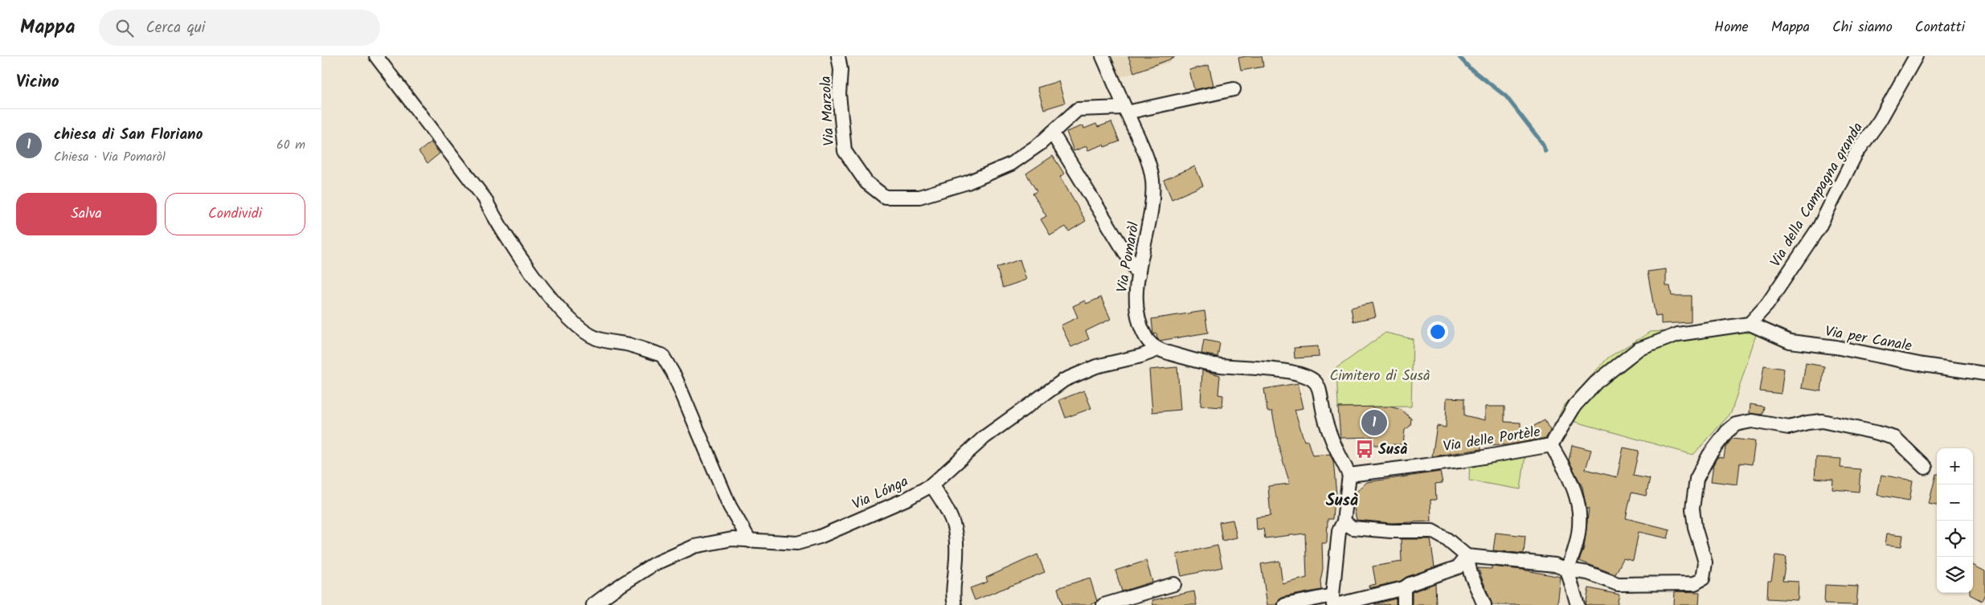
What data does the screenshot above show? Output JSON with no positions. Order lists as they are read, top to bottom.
{
  "streets": {
    "street": [
      "Via Marzola",
      "Via della Campagna granda",
      "Via Pomaròl",
      "Via per Canale",
      "Via delle Portèle",
      "Via Lónga"
    ]
  },
  "crossings": [
    ["Via della Campagna granda", "Via per Canale"],
    ["Via della Campagna granda", "Via delle Portèle"],
    ["Via Pomaròl", "Via Lónga"],
    ["Via per Canale", "Via delle Portèle"]
  ],
  "districts": ["Susà"],
  "parks": ["Cimitero di Susà"],
  "places": {
    "bus stop": ["Susà"]
  },
  "page": {
    "header": "Mappa",
    "search": "Cerca qui",
    "nav": [
      "Home",
      "Mappa",
      "Chi siamo",
      "Contatti"
    ],
    "heading": "Vicino",
    "list": [
      {
        "mark": "1",
        "name": "chiesa di San Floriano",
        "note": "Chiesa · Via Pomaròl",
        "value": "60 m"
      }
    ],
    "buttons": ["Salva", "Condividi"],
    "pins": "1",
    "map_buttons": ["+", "−"]
  }
}
